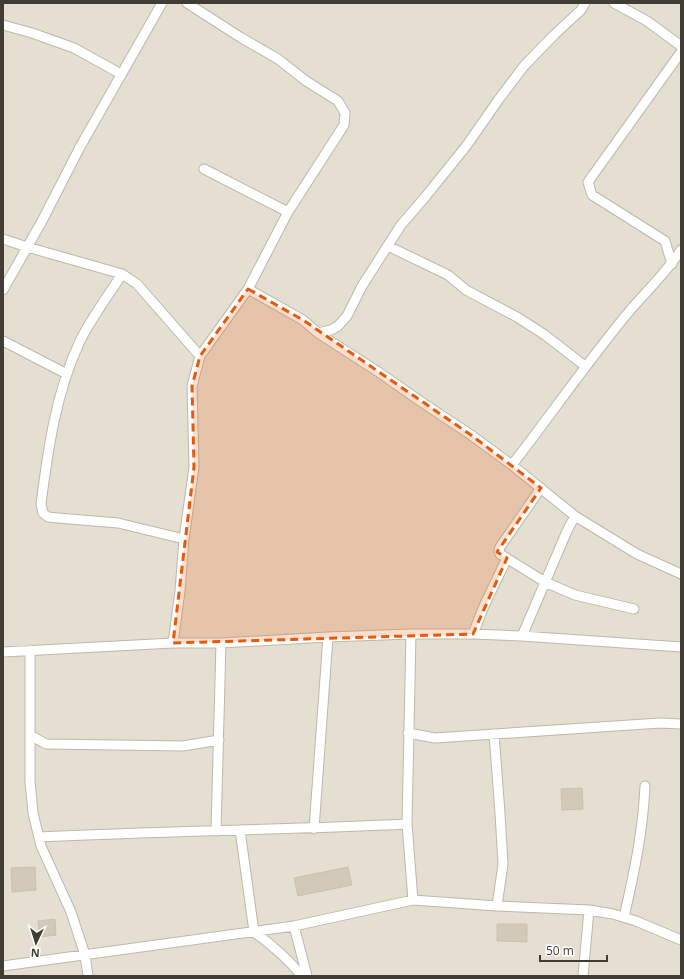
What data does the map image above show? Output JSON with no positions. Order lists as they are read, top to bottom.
{
  "scale_bar": "50 m",
  "north": "bottom"
}
